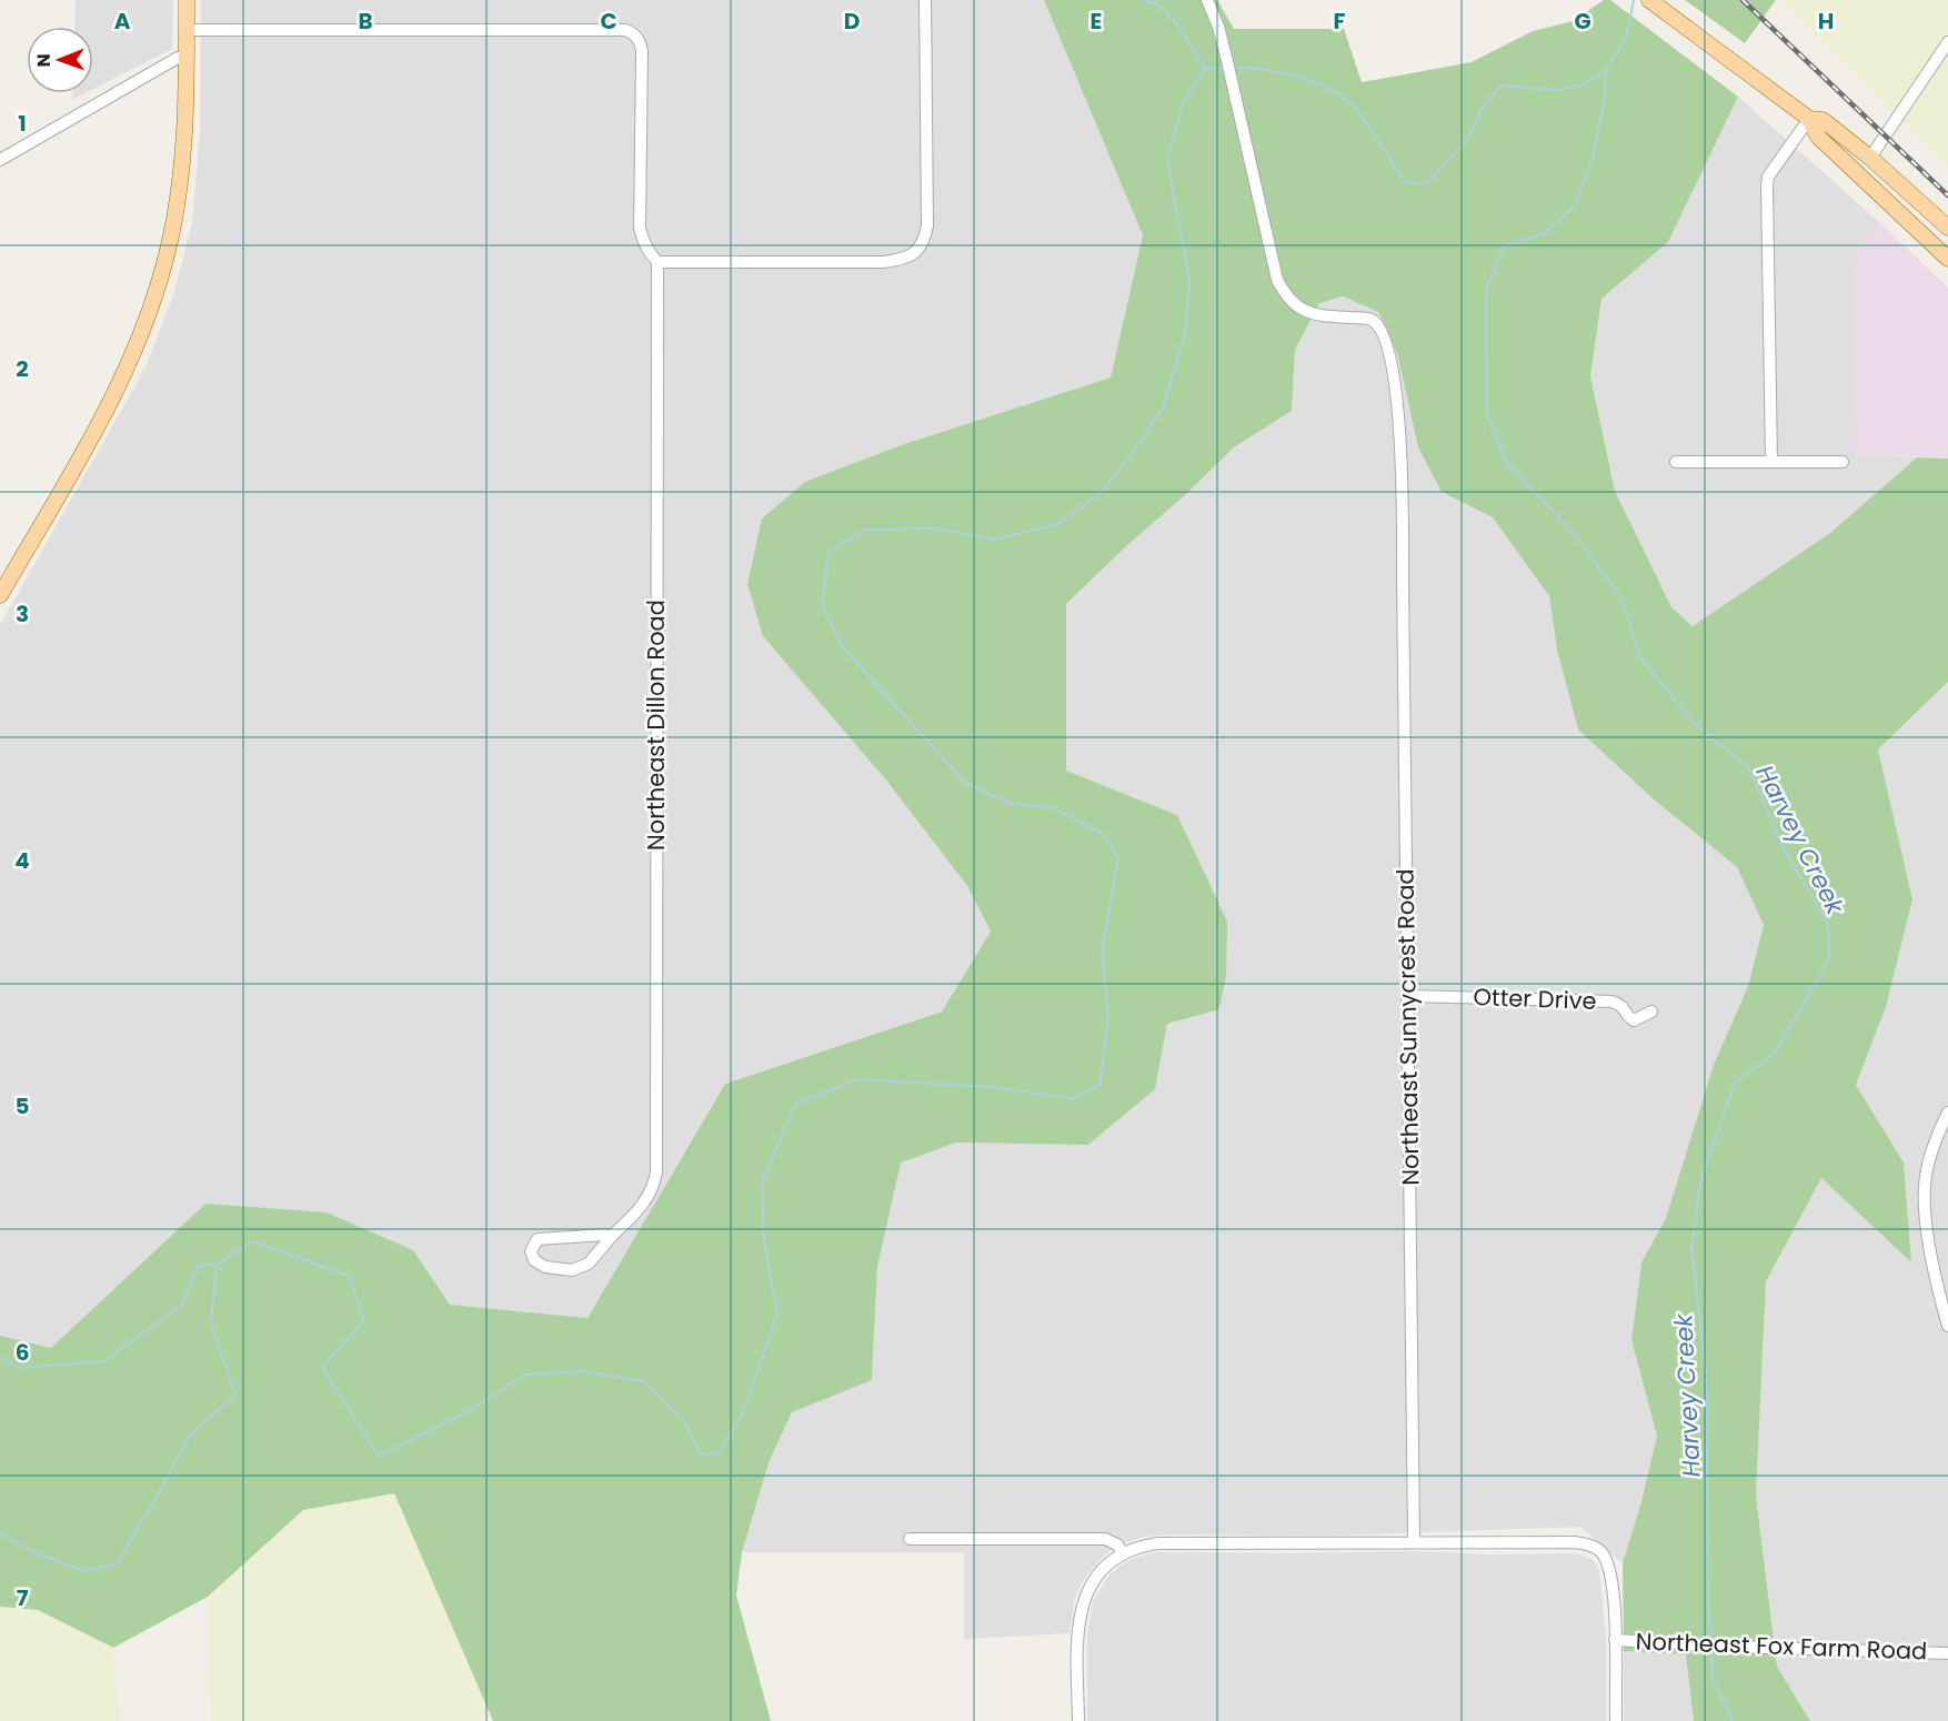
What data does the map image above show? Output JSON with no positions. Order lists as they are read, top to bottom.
{
  "streets": {
    "street": [
      "Northeast Dillon Road",
      "Otter Drive",
      "Northeast Sunnycrest Road",
      "Northeast Fox Farm Road"
    ]
  },
  "crossings": [
    ["Otter Drive", "Northeast Sunnycrest Road"],
    ["Northeast Sunnycrest Road", "Northeast Fox Farm Road"]
  ],
  "water": ["Harvey Creek"],
  "north": "left",
  "grid": {
    "columns": [
      "A",
      "B",
      "C",
      "D",
      "E",
      "F",
      "G",
      "H"
    ],
    "rows": [
      "1",
      "2",
      "3",
      "4",
      "5",
      "6",
      "7"
    ]
  }
}
